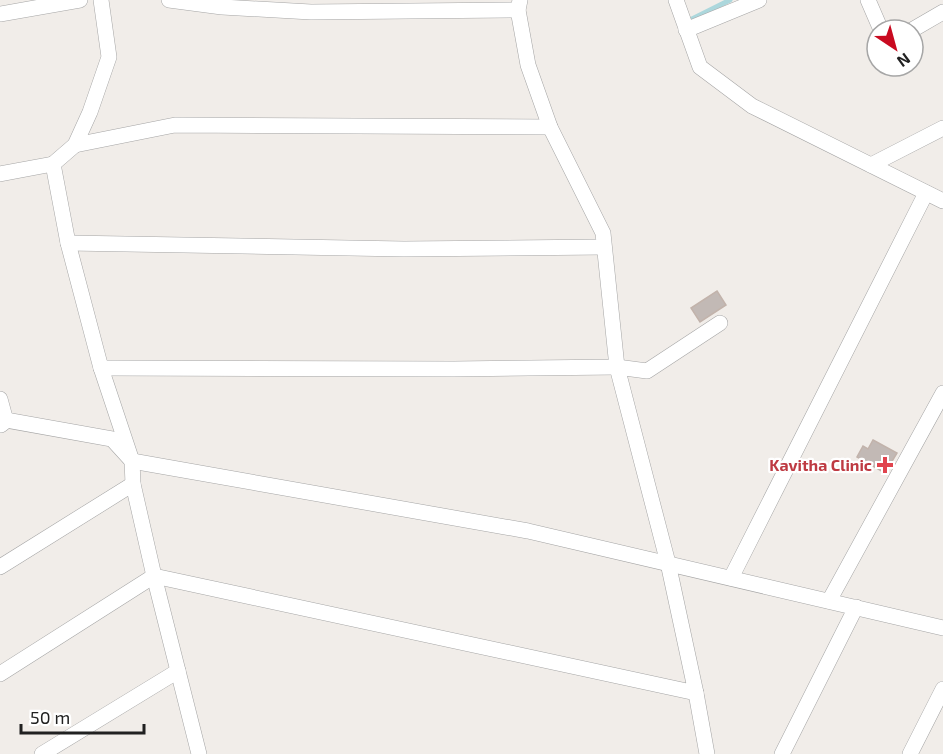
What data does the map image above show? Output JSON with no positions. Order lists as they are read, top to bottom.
{
  "places": {
    "health": ["Kavitha Clinic"]
  },
  "scale_bar": "50 m",
  "north": "bottom right"
}
